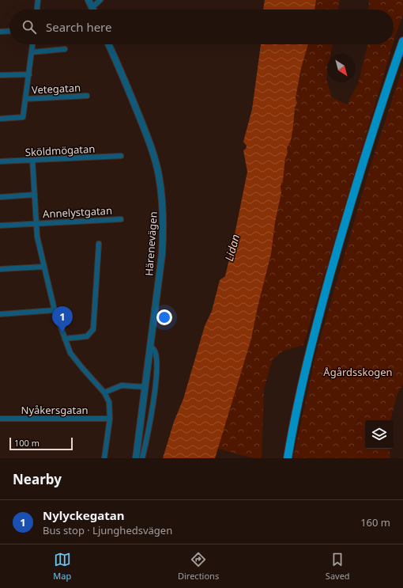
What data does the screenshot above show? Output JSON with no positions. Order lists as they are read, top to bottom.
{
  "streets": {
    "street": [
      "Vetegatan",
      "Sköldmögatan",
      "Annelystgatan",
      "Härenevägen",
      "Nyåkersgatan"
    ]
  },
  "water": ["Lidan"],
  "parks": ["Ågårdsskogen"],
  "scale_bar": "100 m",
  "north": "bottom right",
  "page": {
    "search": "Search here",
    "pins": "1",
    "scale": "100 m",
    "heading": "Nearby",
    "list": [
      {
        "mark": "1",
        "name": "Nylyckegatan",
        "note": "Bus stop · Ljunghedsvägen",
        "value": "160 m"
      }
    ],
    "nav": ["Map", "Directions", "Saved"]
  }
}
